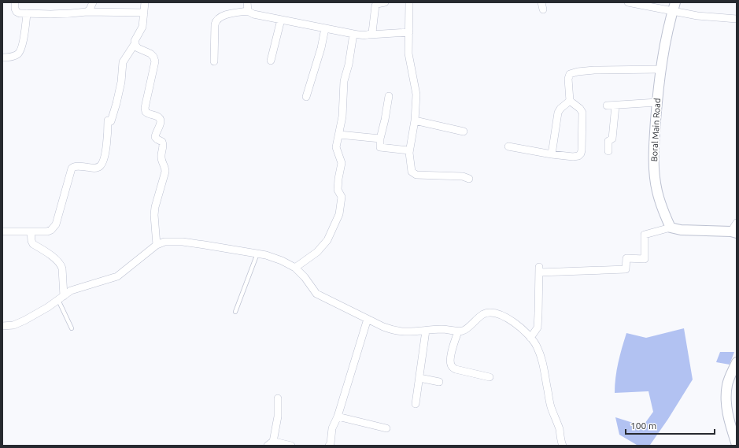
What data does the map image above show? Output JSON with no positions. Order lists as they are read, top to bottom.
{
  "streets": {
    "main road": ["Boral Main Road"]
  },
  "scale_bar": "100 m"
}
